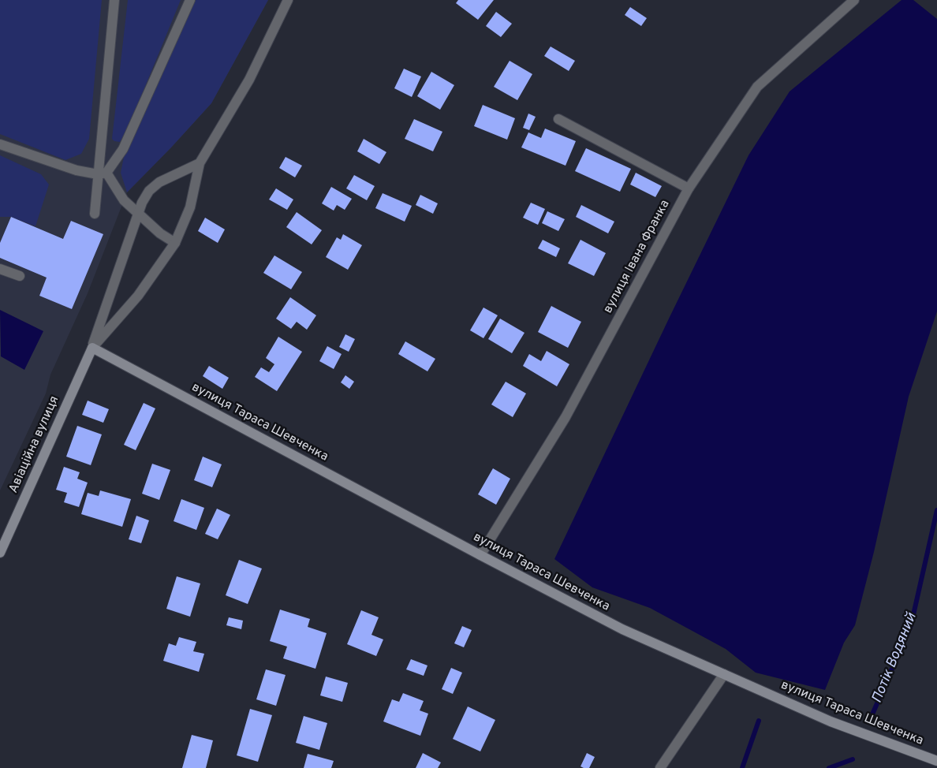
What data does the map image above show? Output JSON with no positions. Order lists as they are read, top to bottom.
{
  "streets": {
    "street": ["вулиця Івана Франка", "вулиця Тараса Шевченка", "Авіаційна вулиця"]
  },
  "crossings": [
    ["вулиця Івана Франка", "вулиця Тараса Шевченка"],
    ["вулиця Тараса Шевченка", "Авіаційна вулиця"]
  ],
  "water": ["Потік Водяний"]
}
